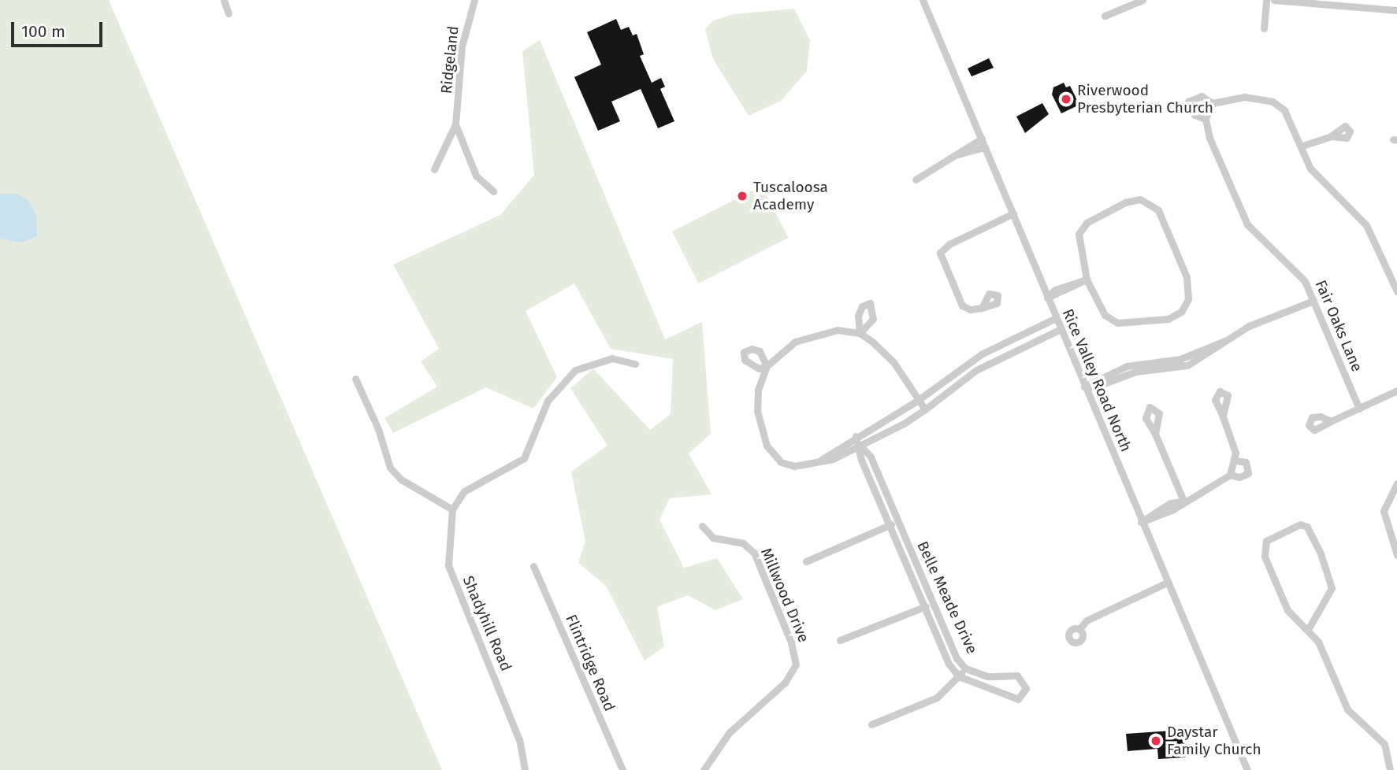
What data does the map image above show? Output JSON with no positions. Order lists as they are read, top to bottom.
{
  "streets": {
    "street": [
      "Ridgeland",
      "Fair Oaks Lane",
      "Rice Valley Road North",
      "Millwood Drive",
      "Belle Meade Drive",
      "Shadyhill Road",
      "Flintridge Road"
    ]
  },
  "places": ["Riverwood Presbyterian Church", "Tuscaloosa Academy", "Daystar Family Church"],
  "scale_bar": "100 m"
}
